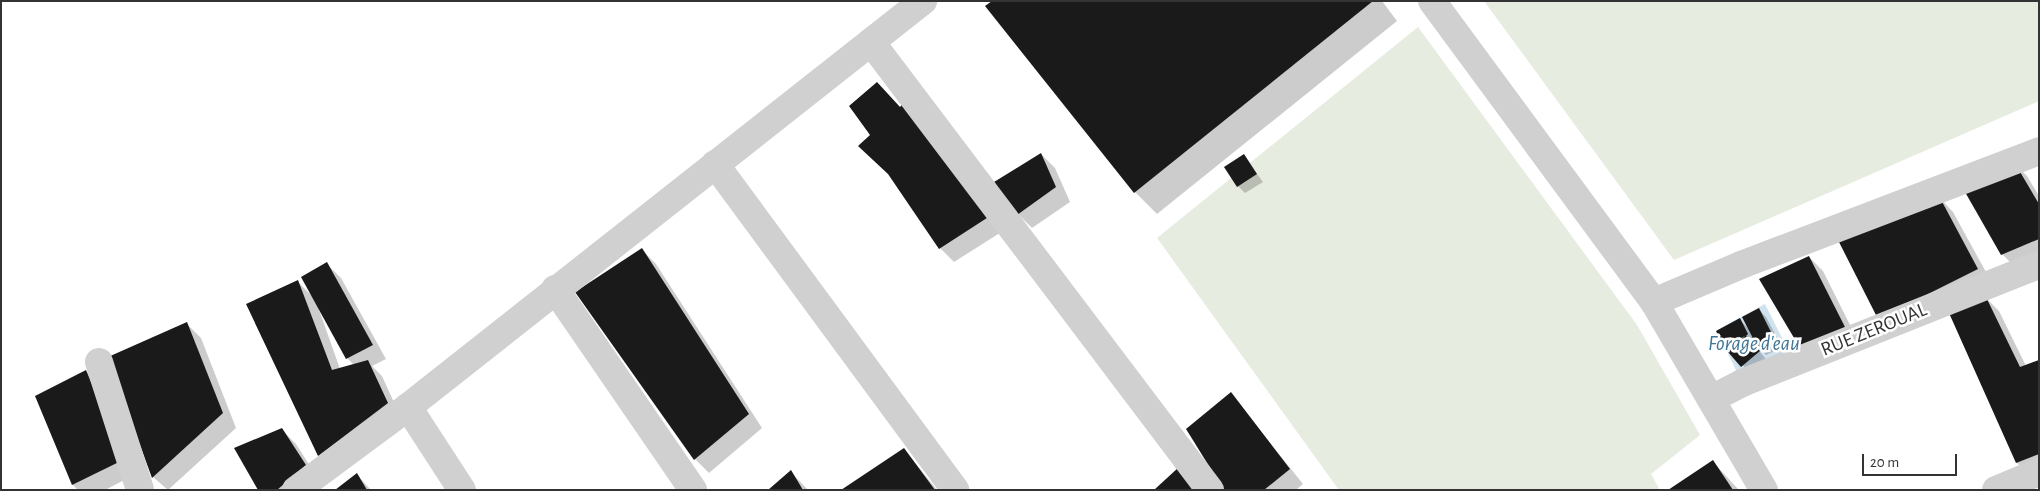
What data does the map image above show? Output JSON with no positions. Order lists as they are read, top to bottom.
{
  "streets": {
    "street": ["RUE ZEROUAL"]
  },
  "water": ["Forage d'eau"],
  "scale_bar": "20 m"
}
